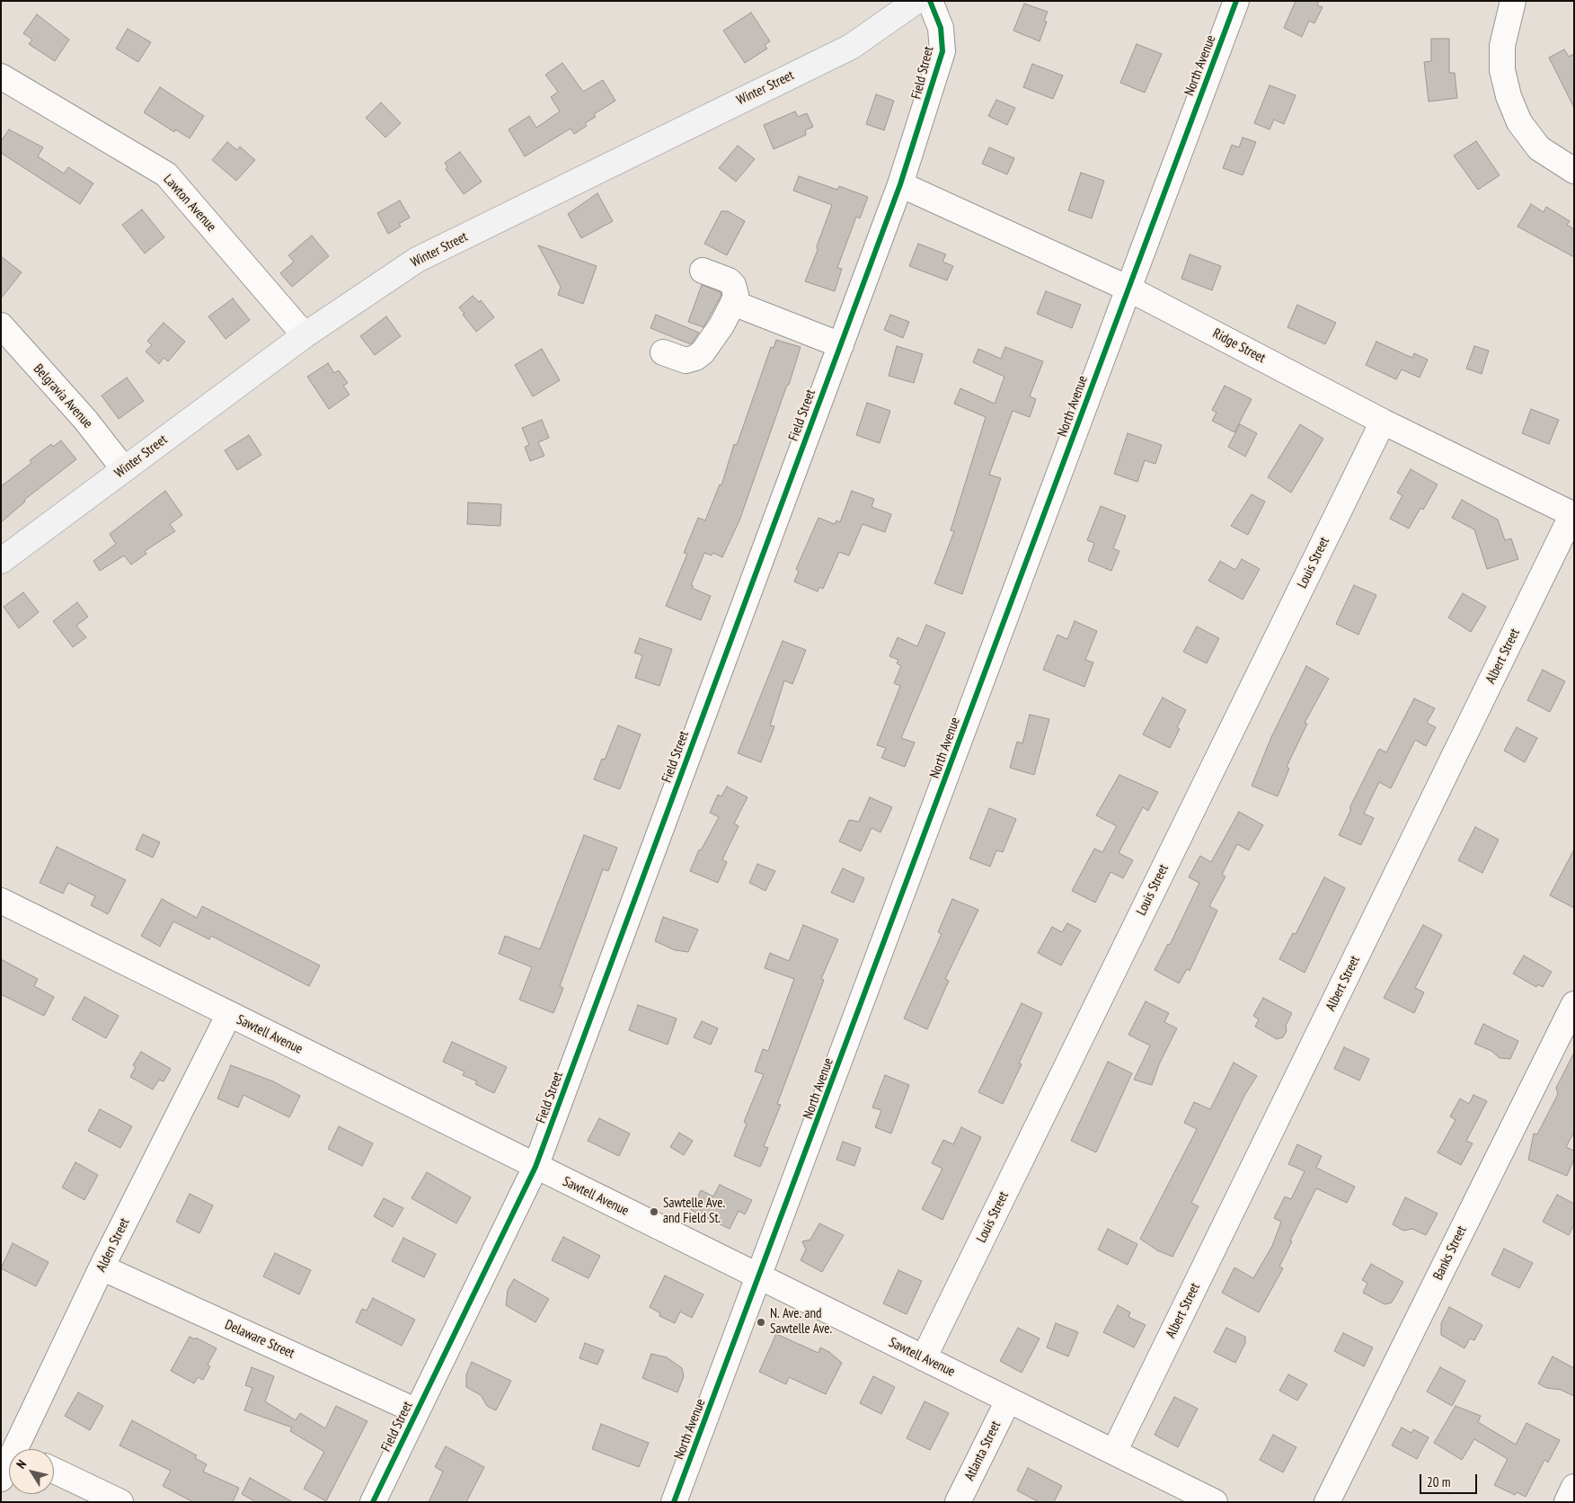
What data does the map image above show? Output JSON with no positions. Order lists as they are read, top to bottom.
{
  "streets": {
    "main road": ["Winter Street"],
    "street": [
      "North Avenue",
      "Field Street",
      "Lawton Avenue",
      "Ridge Street",
      "Belgravia Avenue",
      "Louis Street",
      "Albert Street",
      "Sawtell Avenue",
      "Alden Street",
      "Banks Street",
      "Delaware Street",
      "Atlanta Street"
    ]
  },
  "crossings": [
    ["North Avenue", "Ridge Street"],
    ["North Avenue", "Sawtell Avenue"],
    ["Field Street", "Ridge Street"],
    ["Field Street", "Sawtell Avenue"],
    ["Field Street", "Delaware Street"],
    ["Winter Street", "Lawton Avenue"],
    ["Winter Street", "Belgravia Avenue"],
    ["Ridge Street", "Louis Street"],
    ["Ridge Street", "Albert Street"],
    ["Louis Street", "Sawtell Avenue"],
    ["Albert Street", "Sawtell Avenue"],
    ["Sawtell Avenue", "Alden Street"],
    ["Sawtell Avenue", "Atlanta Street"],
    ["Alden Street", "Delaware Street"]
  ],
  "places": ["Sawtelle Ave. and Field St.", "N. Ave. and Sawtelle Ave."],
  "scale_bar": "20 m",
  "north": "top left"
}
